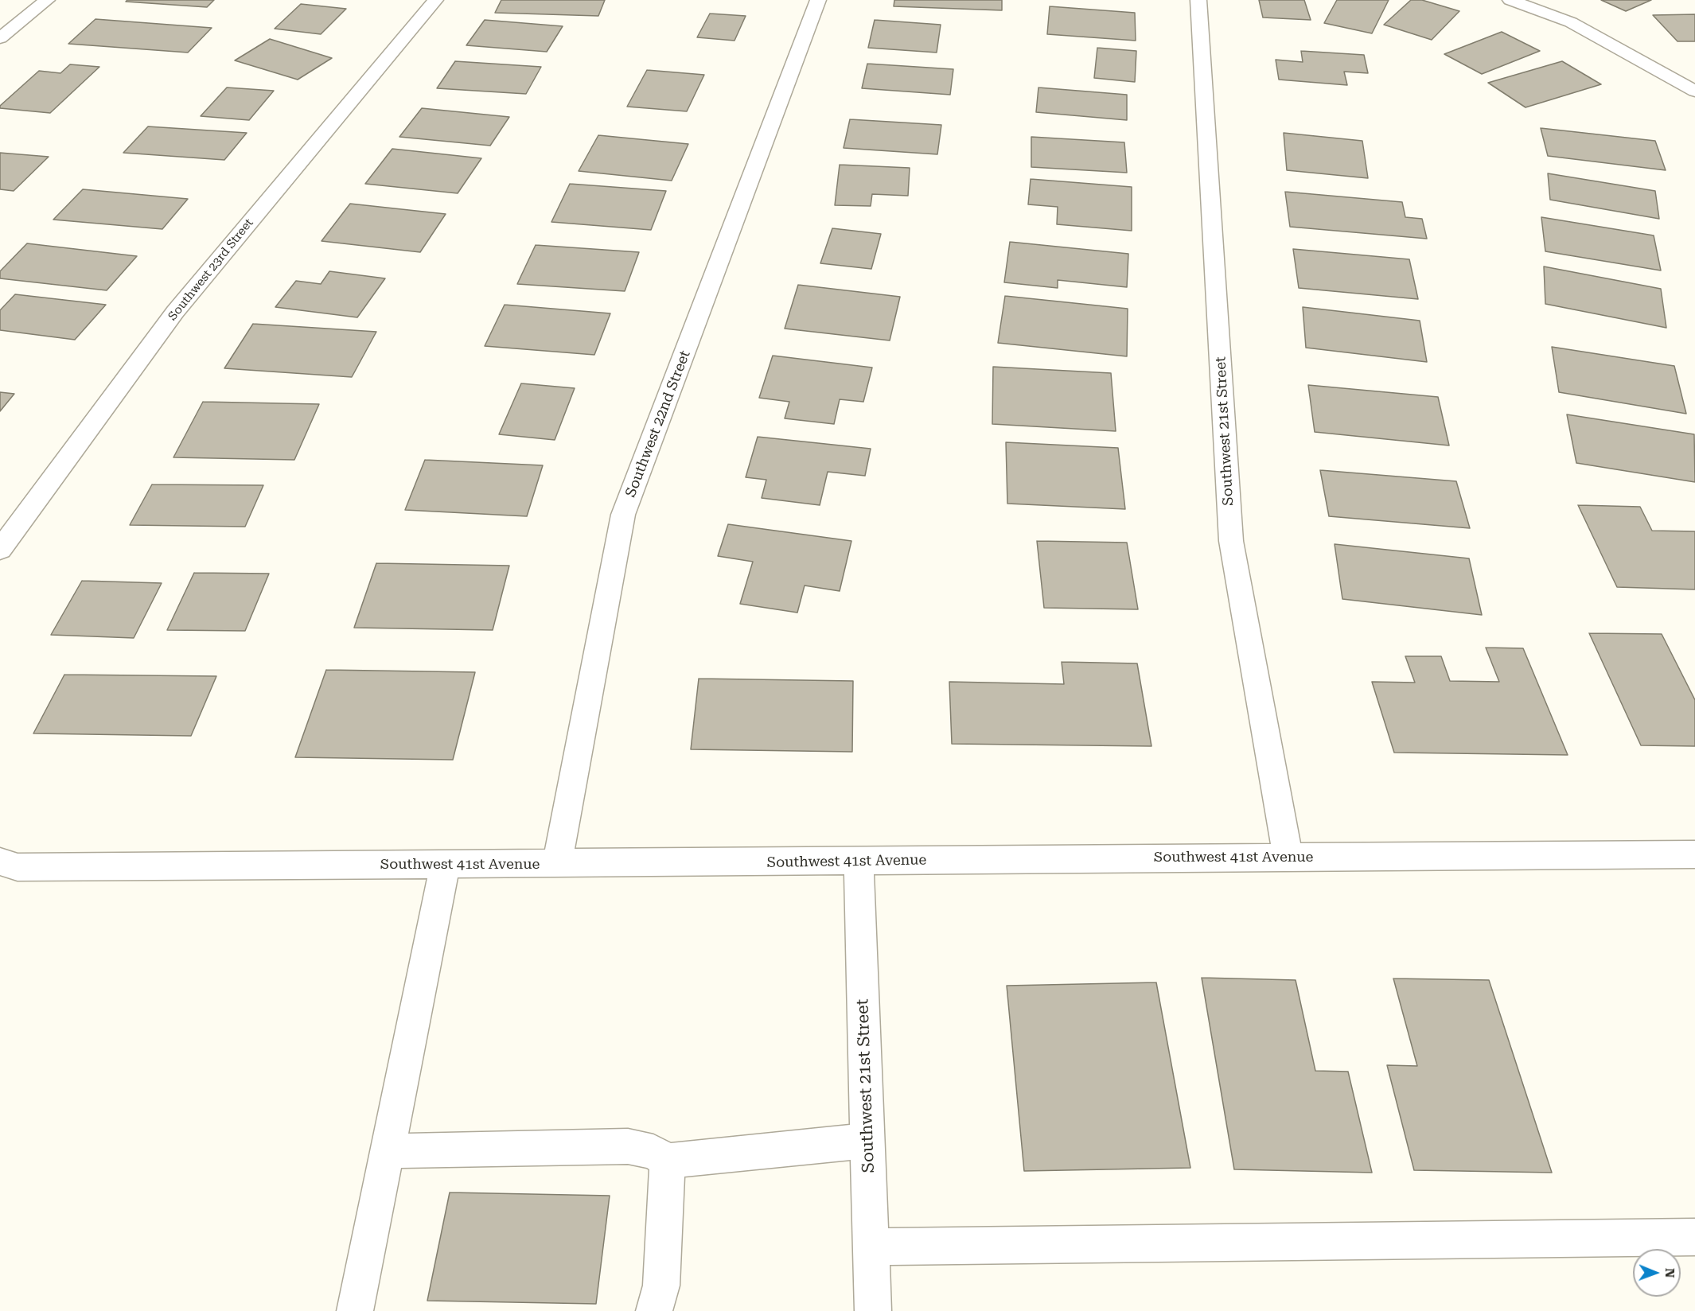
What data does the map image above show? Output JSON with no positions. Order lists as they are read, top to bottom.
{
  "streets": {
    "street": [
      "Southwest 23rd Street",
      "Southwest 22nd Street",
      "Southwest 21st Street",
      "Southwest 41st Avenue"
    ]
  },
  "crossings": [
    ["Southwest 22nd Street", "Southwest 41st Avenue"],
    ["Southwest 21st Street", "Southwest 41st Avenue"]
  ],
  "north": "right"
}
